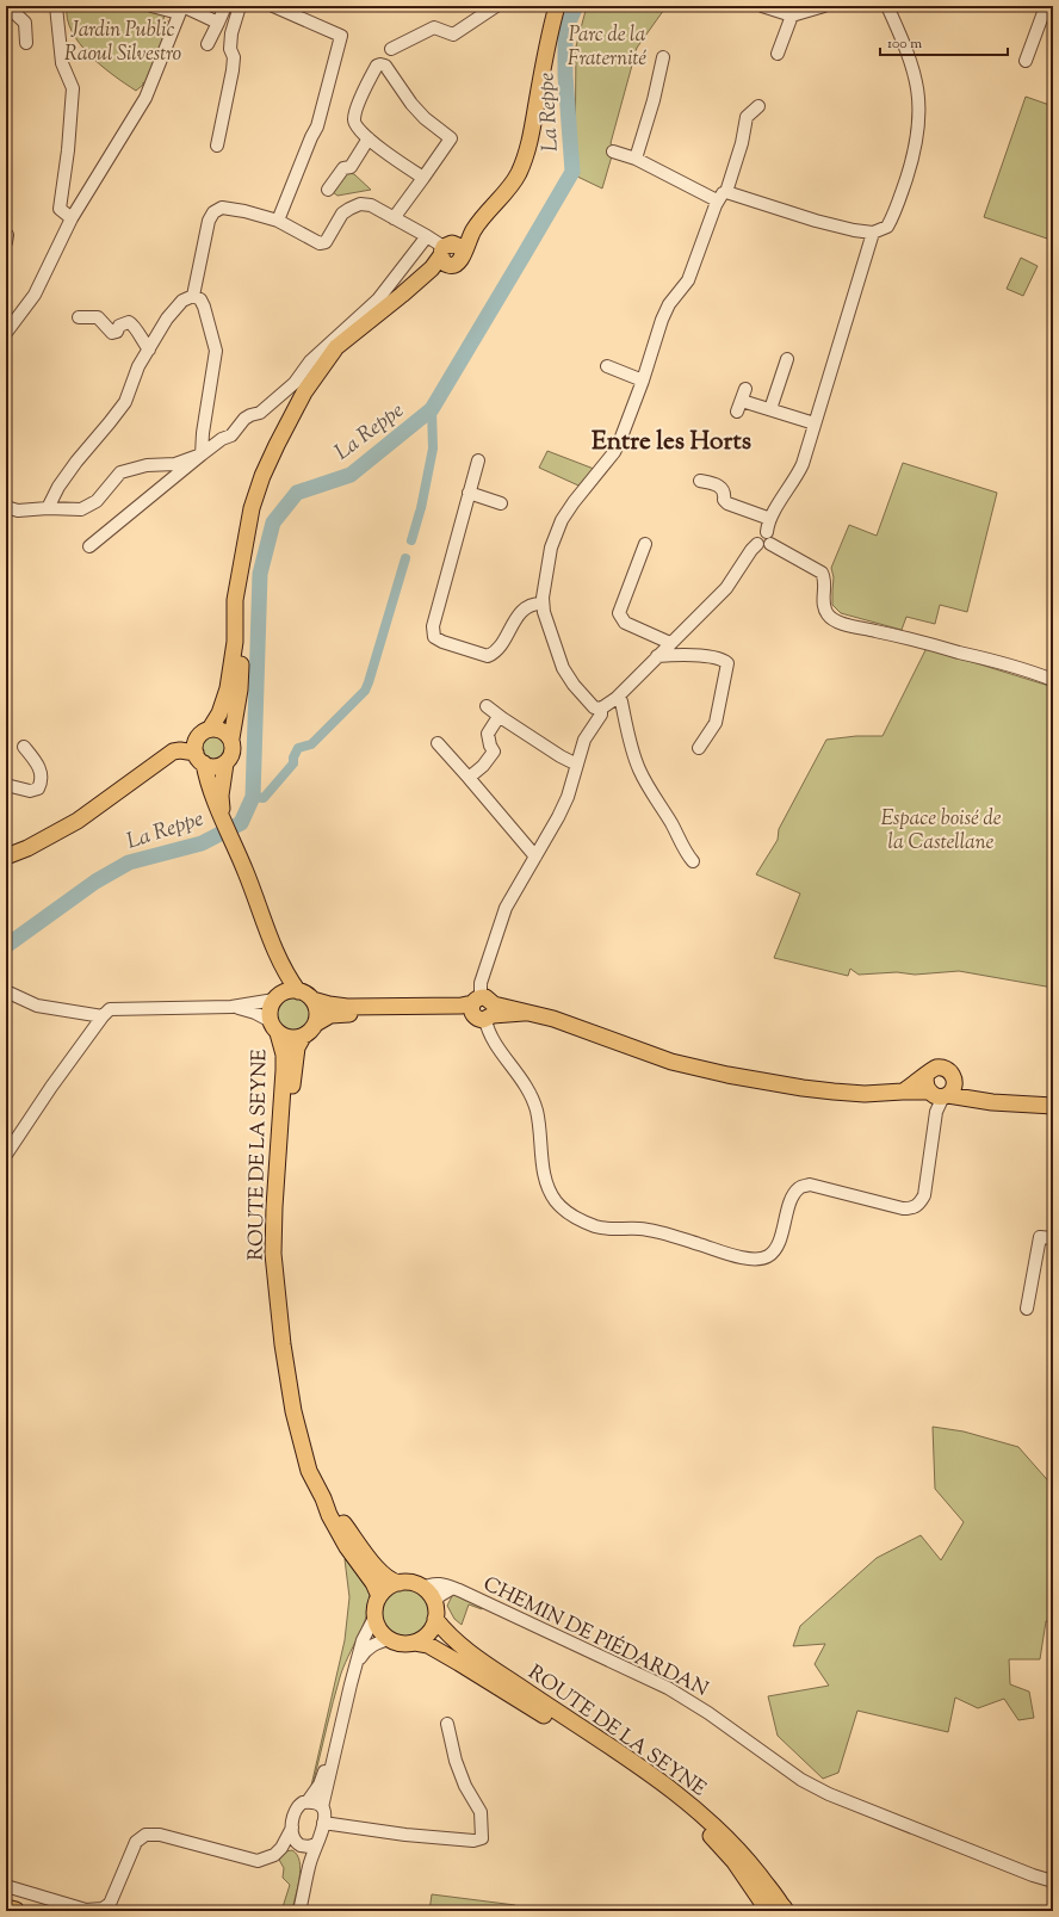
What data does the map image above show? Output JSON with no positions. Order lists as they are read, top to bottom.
{
  "streets": {
    "main road": ["ROUTE DE LA SEYNE"],
    "street": ["CHEMIN DE PIÉDARDAN"]
  },
  "crossings": [
    ["ROUTE DE LA SEYNE", "CHEMIN DE PIÉDARDAN"]
  ],
  "districts": ["Entre les Horts"],
  "water": ["La Reppe"],
  "parks": ["Jardin Public Raoul Silvestro", "Parc de la Fraternité", "Espace boisé de la Castellane"],
  "scale_bar": "100 m"
}
